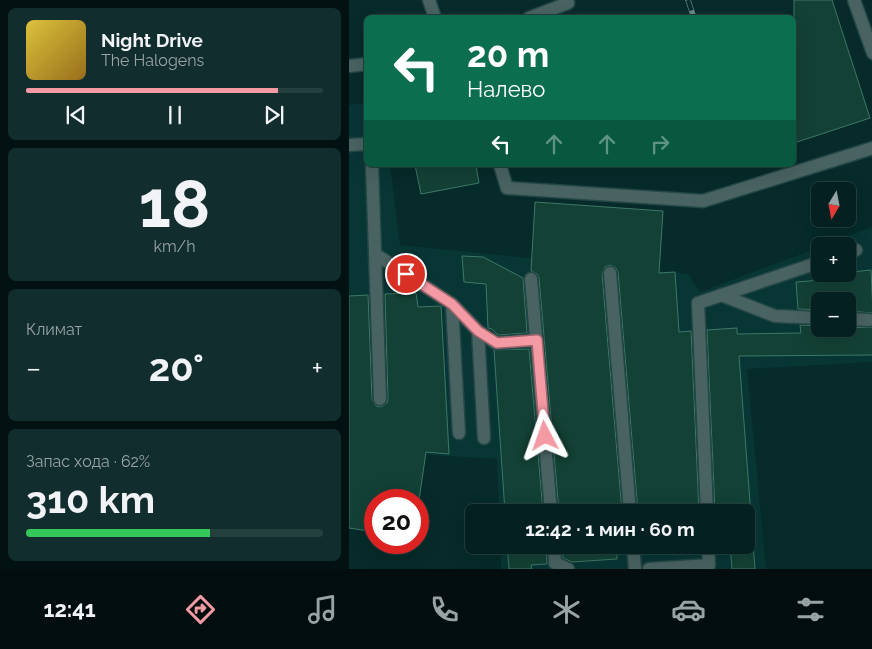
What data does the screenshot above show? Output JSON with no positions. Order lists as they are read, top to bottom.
{
  "north": "bottom",
  "page": {
    "turn": ["20 m", "Налево"],
    "song": ["Night Drive", "The Halogens"],
    "tile": [
      ["18", "km/h"],
      "Климат",
      ["Запас хода · 62%", "310 km"]
    ],
    "map_buttons": ["+", "−"],
    "heat": ["−", "20°", "+"],
    "limit": "20",
    "trip": "12:42 · 1 мин · 60 m",
    "tabs": "12:41"
  }
}
